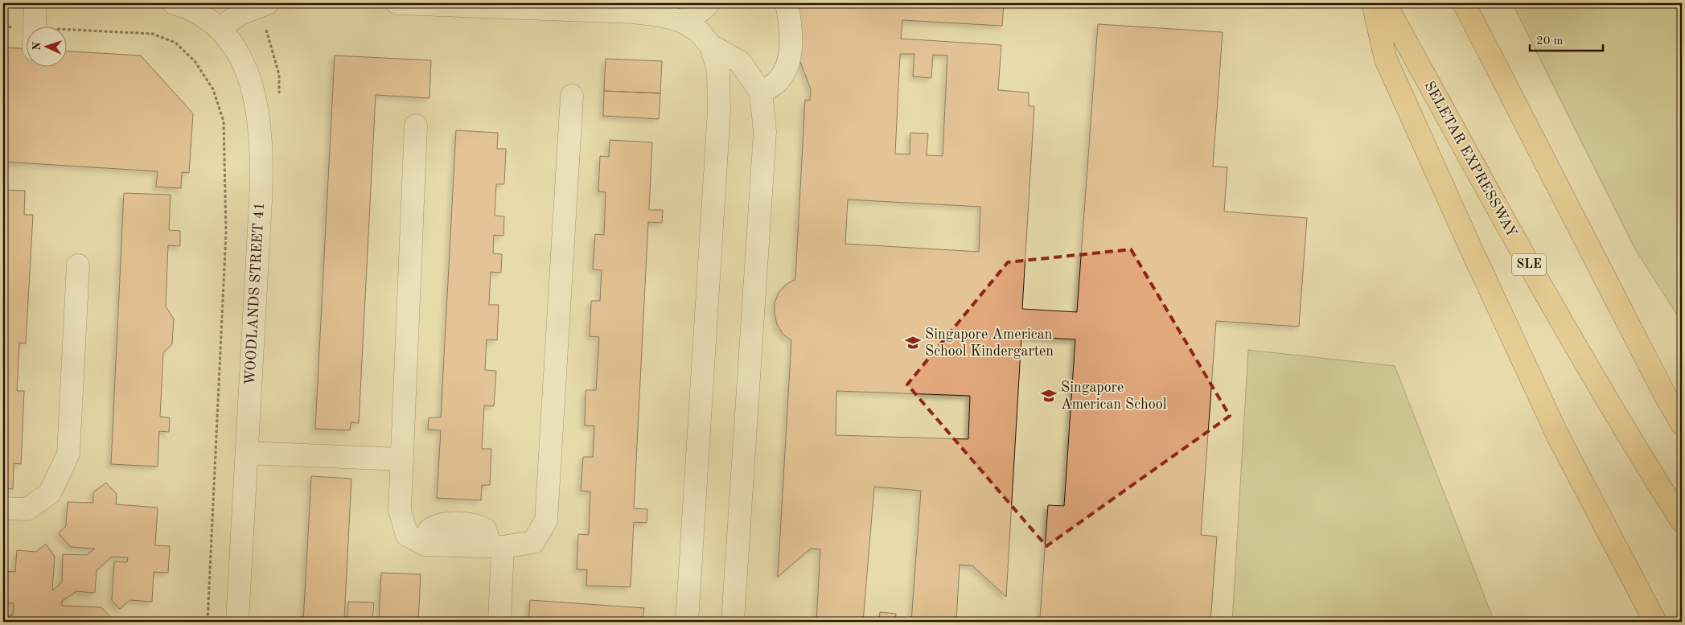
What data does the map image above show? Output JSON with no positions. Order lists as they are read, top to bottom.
{
  "streets": {
    "highway": ["SELETAR EXPRESSWAY", "SLE"],
    "street": ["WOODLANDS STREET 41"]
  },
  "places": {
    "school or university": ["Singapore American School Kindergarten", "Singapore American School"]
  },
  "scale_bar": "20 m",
  "north": "left"
}
